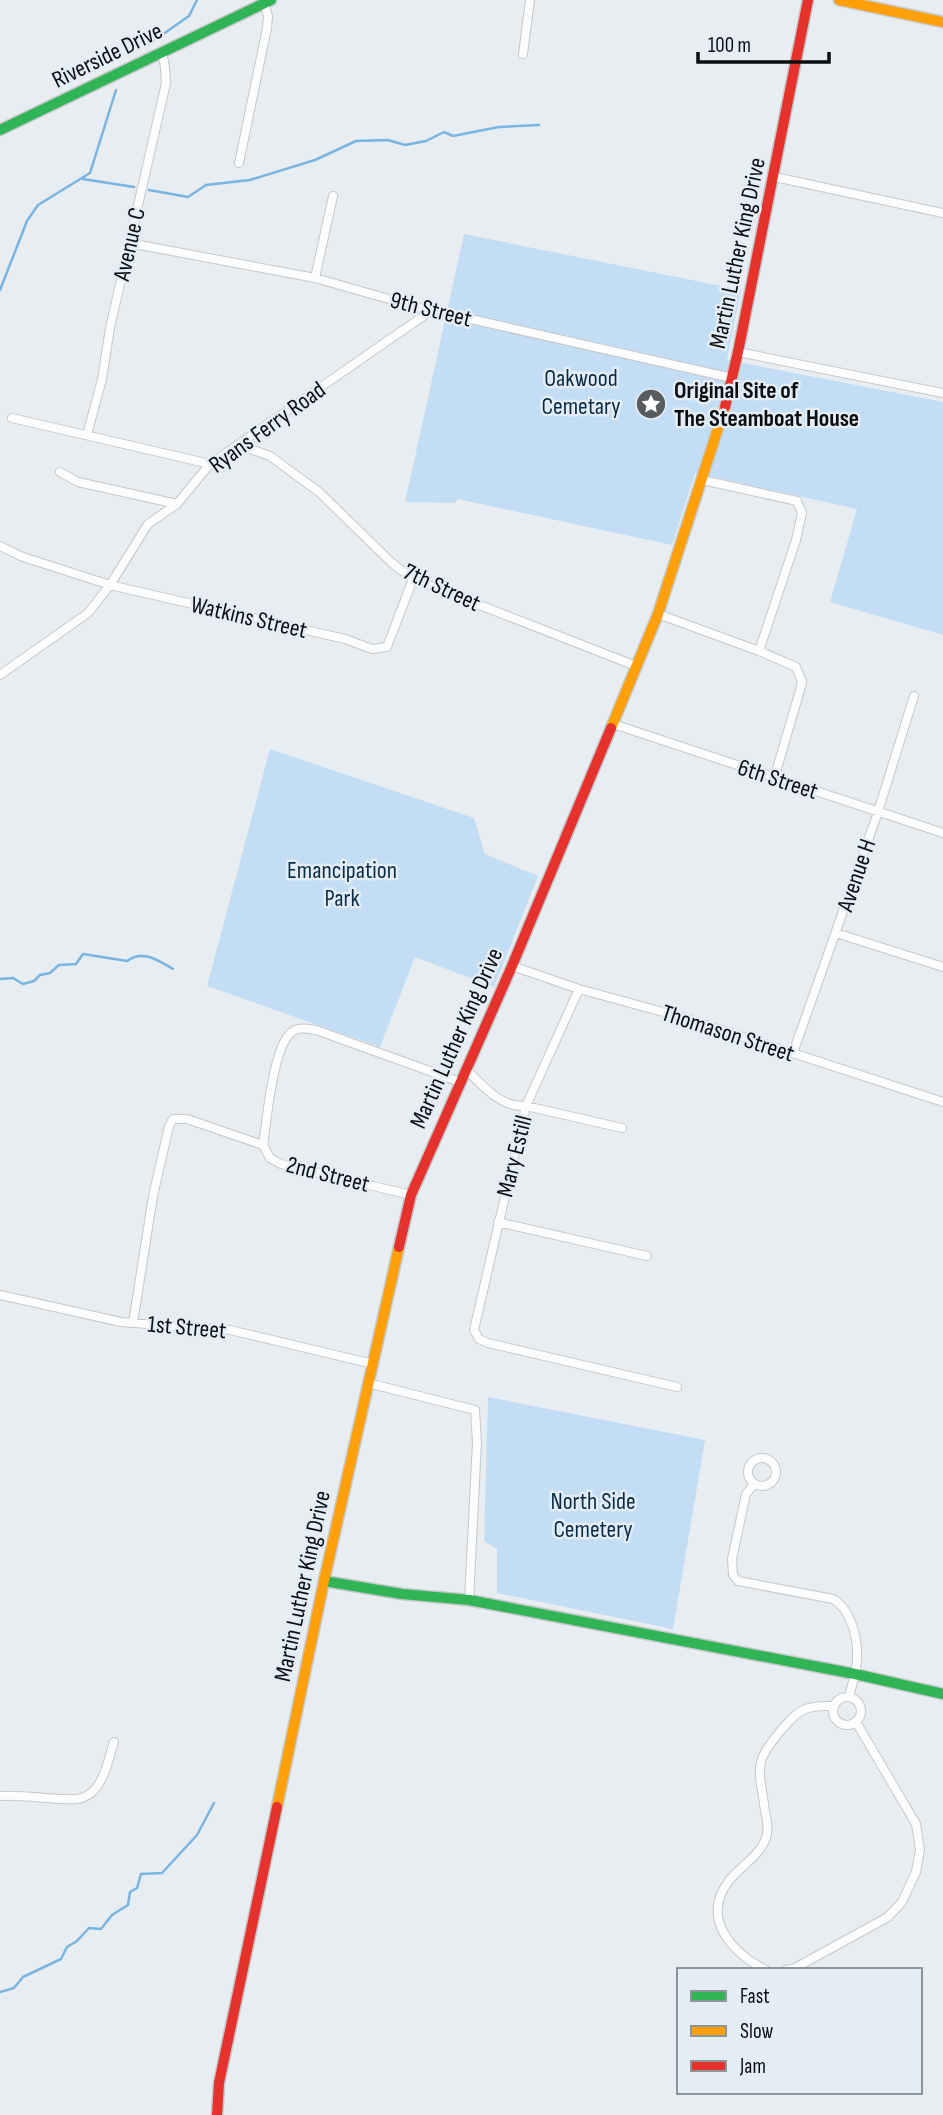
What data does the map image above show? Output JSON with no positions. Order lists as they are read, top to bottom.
{
  "streets": {
    "street": [
      "Riverside Drive",
      "Avenue C",
      "Martin Luther King Drive",
      "9th Street",
      "Ryans Ferry Road",
      "7th Street",
      "Watkins Street",
      "6th Street",
      "Avenue H",
      "Thomason Street",
      "Mary Estill",
      "2nd Street",
      "1st Street"
    ]
  },
  "crossings": [
    ["Riverside Drive", "Avenue C"],
    ["Avenue C", "9th Street"],
    ["Martin Luther King Drive", "9th Street"],
    ["Martin Luther King Drive", "7th Street"],
    ["Martin Luther King Drive", "6th Street"],
    ["Martin Luther King Drive", "Thomason Street"],
    ["Martin Luther King Drive", "2nd Street"],
    ["Martin Luther King Drive", "1st Street"],
    ["9th Street", "Ryans Ferry Road"],
    ["Ryans Ferry Road", "7th Street"],
    ["Ryans Ferry Road", "Watkins Street"],
    ["7th Street", "Watkins Street"],
    ["6th Street", "Avenue H"],
    ["Avenue H", "Thomason Street"],
    ["Thomason Street", "Mary Estill"],
    ["2nd Street", "1st Street"]
  ],
  "parks": ["Oakwood Cemetary", "Emancipation Park", "North Side Cemetery"],
  "places": {
    "place": ["Original Site of The Steamboat House"]
  },
  "legend": ["Fast", "Slow", "Jam"],
  "scale_bar": "100 m"
}
